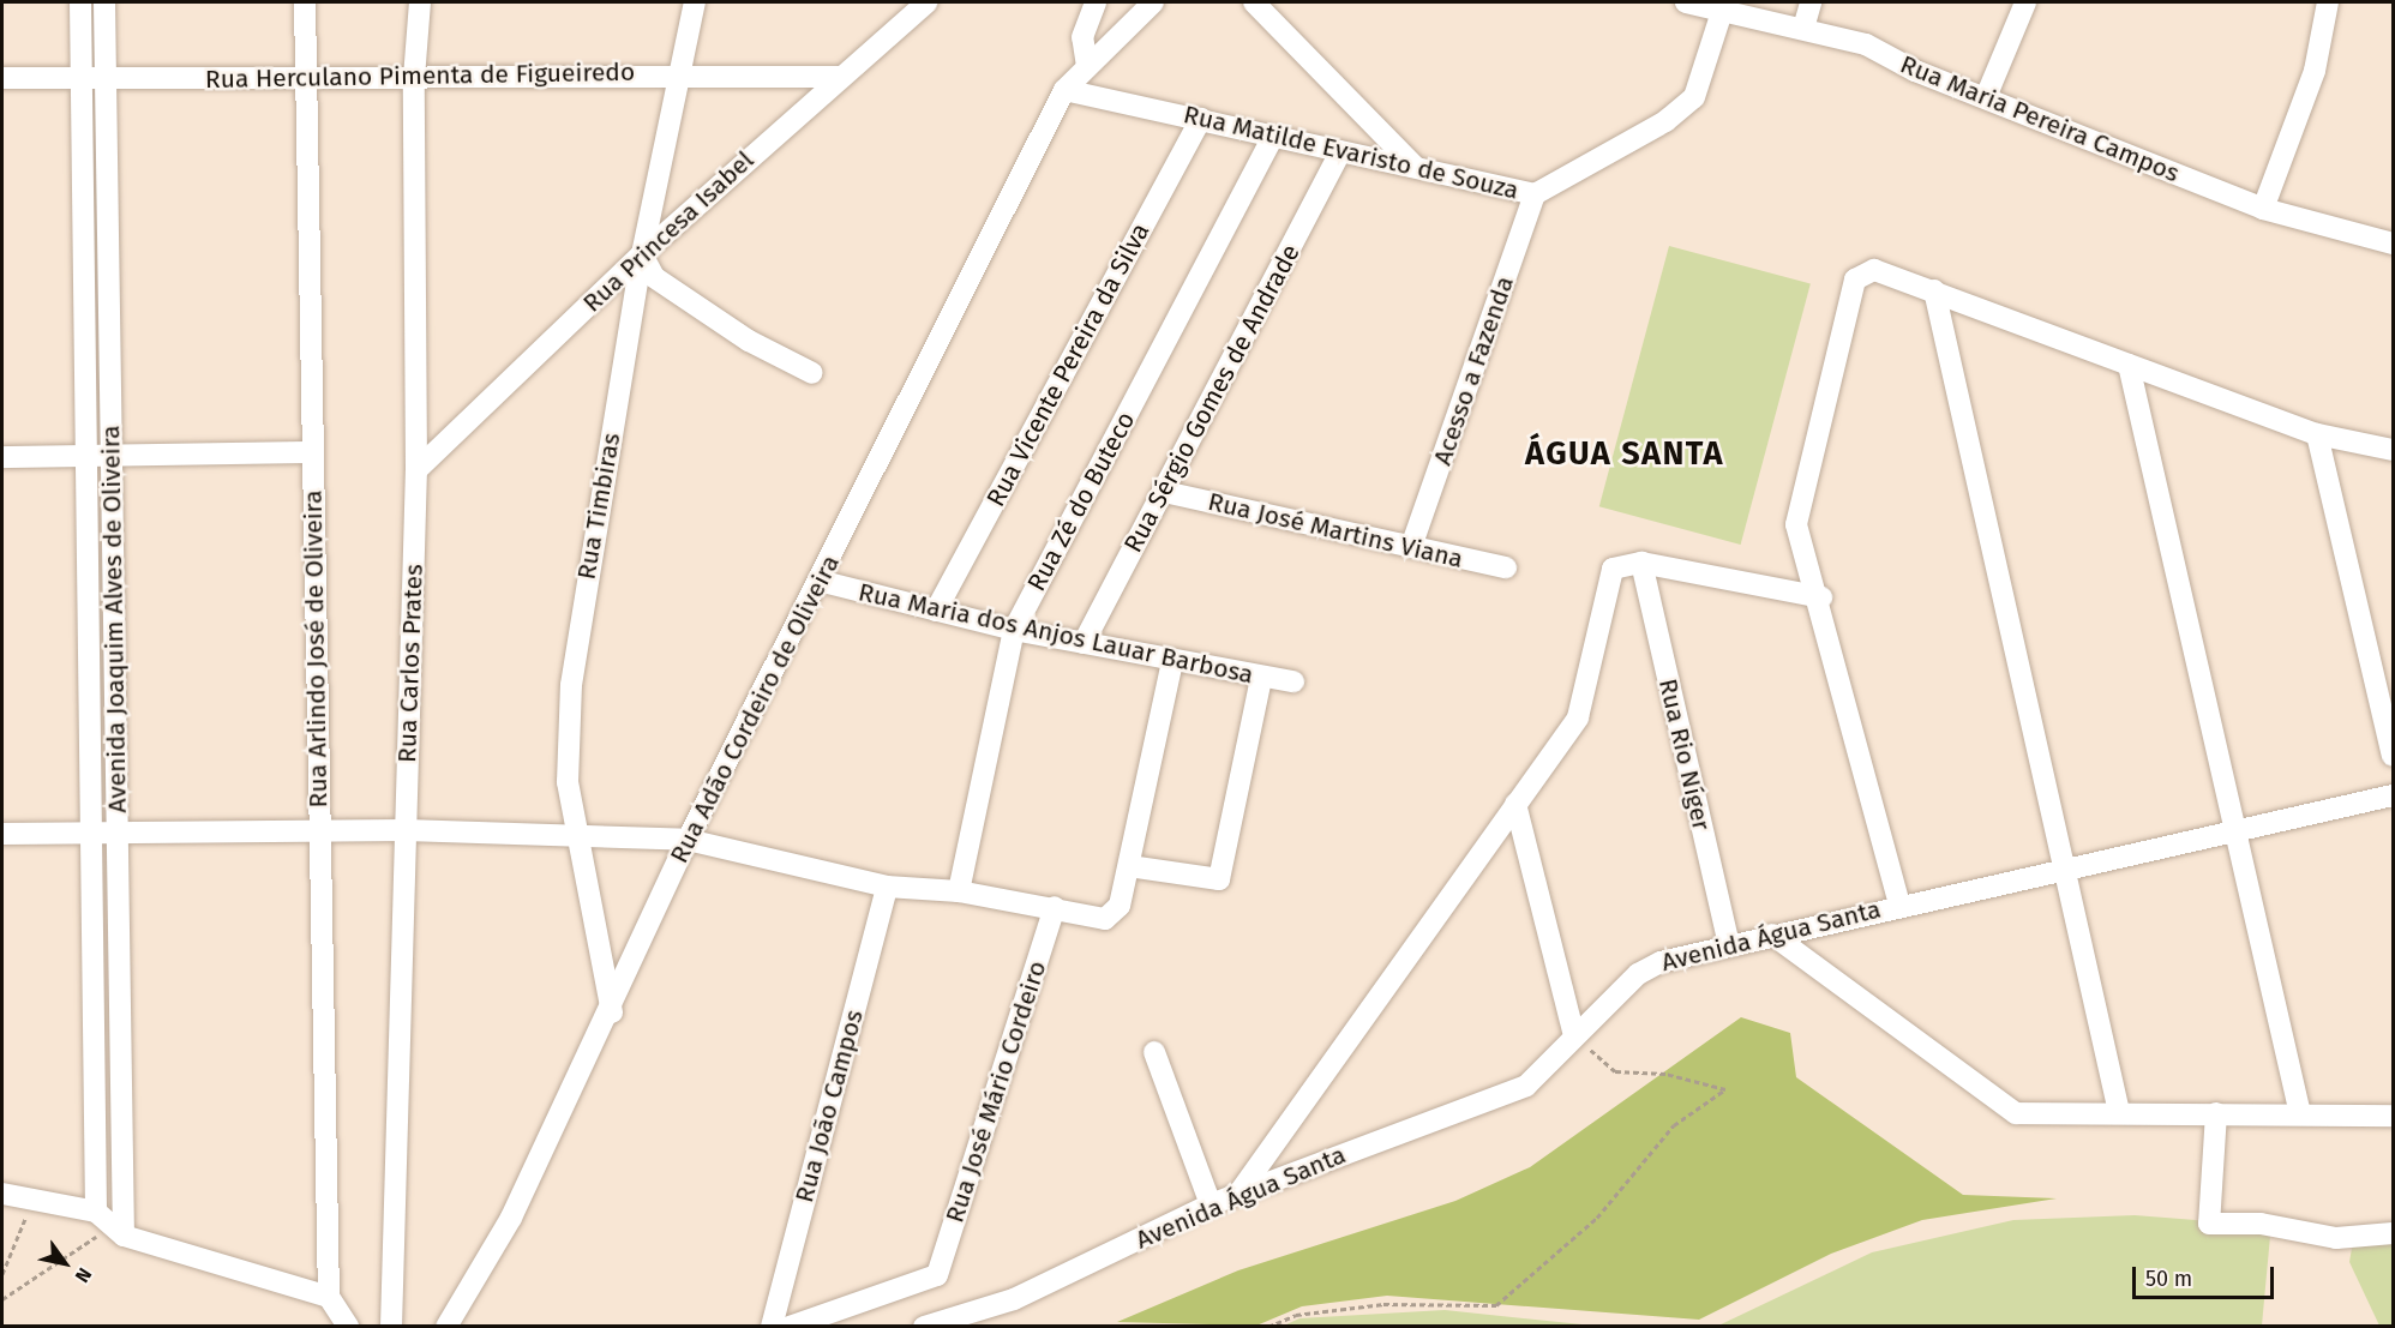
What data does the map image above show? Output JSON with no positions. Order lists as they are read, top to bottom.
{
  "streets": {
    "street": [
      "Rua Herculano Pimenta de Figueiredo",
      "Rua Maria Pereira Campos",
      "Rua Matilde Evaristo de Souza",
      "Rua Princesa Isabel",
      "Rua Vicente Pereira da Silva",
      "Acesso a Fazenda",
      "Rua Sérgio Gomes de Andrade",
      "Rua Zé do Buteco",
      "Rua Timbiras",
      "Rua José Martins Viana",
      "Avenida Joaquim Alves de Oliveira",
      "Rua Maria dos Anjos Lauar Barbosa",
      "Rua Arlindo José de Oliveira",
      "Rua Carlos Prates",
      "Rua Adão Cordeiro de Oliveira",
      "Rua Rio Níger",
      "Avenida Água Santa",
      "Rua José Mário Cordeiro",
      "Rua João Campos"
    ]
  },
  "crossings": [
    ["Rua Herculano Pimenta de Figueiredo", "Rua Princesa Isabel"],
    ["Rua Herculano Pimenta de Figueiredo", "Rua Timbiras"],
    ["Rua Herculano Pimenta de Figueiredo", "Avenida Joaquim Alves de Oliveira"],
    ["Rua Herculano Pimenta de Figueiredo", "Rua Arlindo José de Oliveira"],
    ["Rua Herculano Pimenta de Figueiredo", "Rua Carlos Prates"],
    ["Rua Maria Pereira Campos", "Rua Matilde Evaristo de Souza"],
    ["Rua Matilde Evaristo de Souza", "Rua Vicente Pereira da Silva"],
    ["Rua Matilde Evaristo de Souza", "Acesso a Fazenda"],
    ["Rua Matilde Evaristo de Souza", "Rua Sérgio Gomes de Andrade"],
    ["Rua Matilde Evaristo de Souza", "Rua Zé do Buteco"],
    ["Rua Matilde Evaristo de Souza", "Rua Adão Cordeiro de Oliveira"],
    ["Rua Princesa Isabel", "Rua Timbiras"],
    ["Rua Princesa Isabel", "Rua Carlos Prates"],
    ["Rua Vicente Pereira da Silva", "Rua Maria dos Anjos Lauar Barbosa"],
    ["Acesso a Fazenda", "Rua José Martins Viana"],
    ["Rua Sérgio Gomes de Andrade", "Rua José Martins Viana"],
    ["Rua Sérgio Gomes de Andrade", "Rua Maria dos Anjos Lauar Barbosa"],
    ["Rua Zé do Buteco", "Rua Maria dos Anjos Lauar Barbosa"],
    ["Rua Timbiras", "Rua Adão Cordeiro de Oliveira"],
    ["Rua Maria dos Anjos Lauar Barbosa", "Rua Adão Cordeiro de Oliveira"],
    ["Rua Rio Níger", "Avenida Água Santa"]
  ],
  "districts": ["ÁGUA SANTA"],
  "scale_bar": "50 m",
  "north": "bottom right"
}
